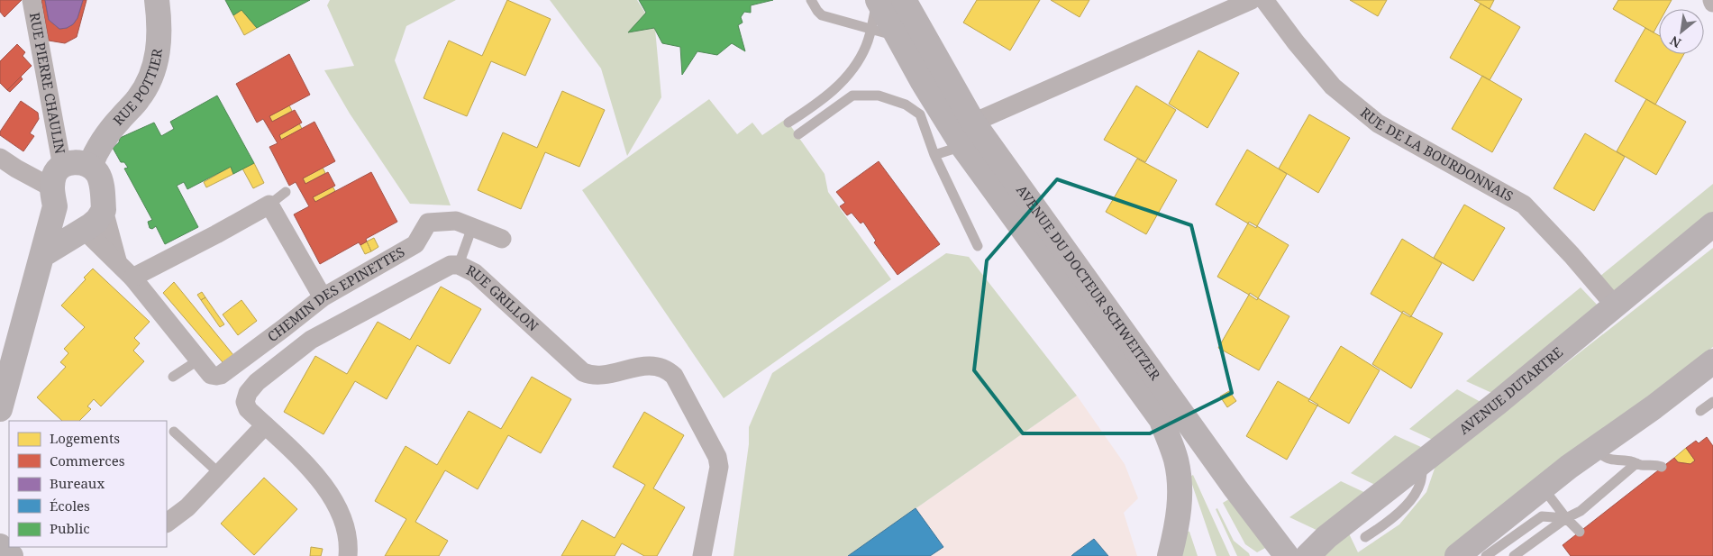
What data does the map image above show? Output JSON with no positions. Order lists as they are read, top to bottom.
{
  "streets": {
    "main road": ["RUE POTTIER", "AVENUE DU DOCTEUR SCHWEITZER", "AVENUE DUTARTRE"],
    "street": [
      "RUE PIERRE CHAULIN",
      "RUE DE LA BOURDONNAIS",
      "CHEMIN DES EPINETTES",
      "RUE GRILLON"
    ]
  },
  "crossings": [
    ["RUE PIERRE CHAULIN", "RUE POTTIER"],
    ["RUE DE LA BOURDONNAIS", "AVENUE DUTARTRE"]
  ],
  "legend": [
    "Logements",
    "Commerces",
    "Bureaux",
    "Écoles",
    "Public"
  ],
  "north": "bottom left"
}
